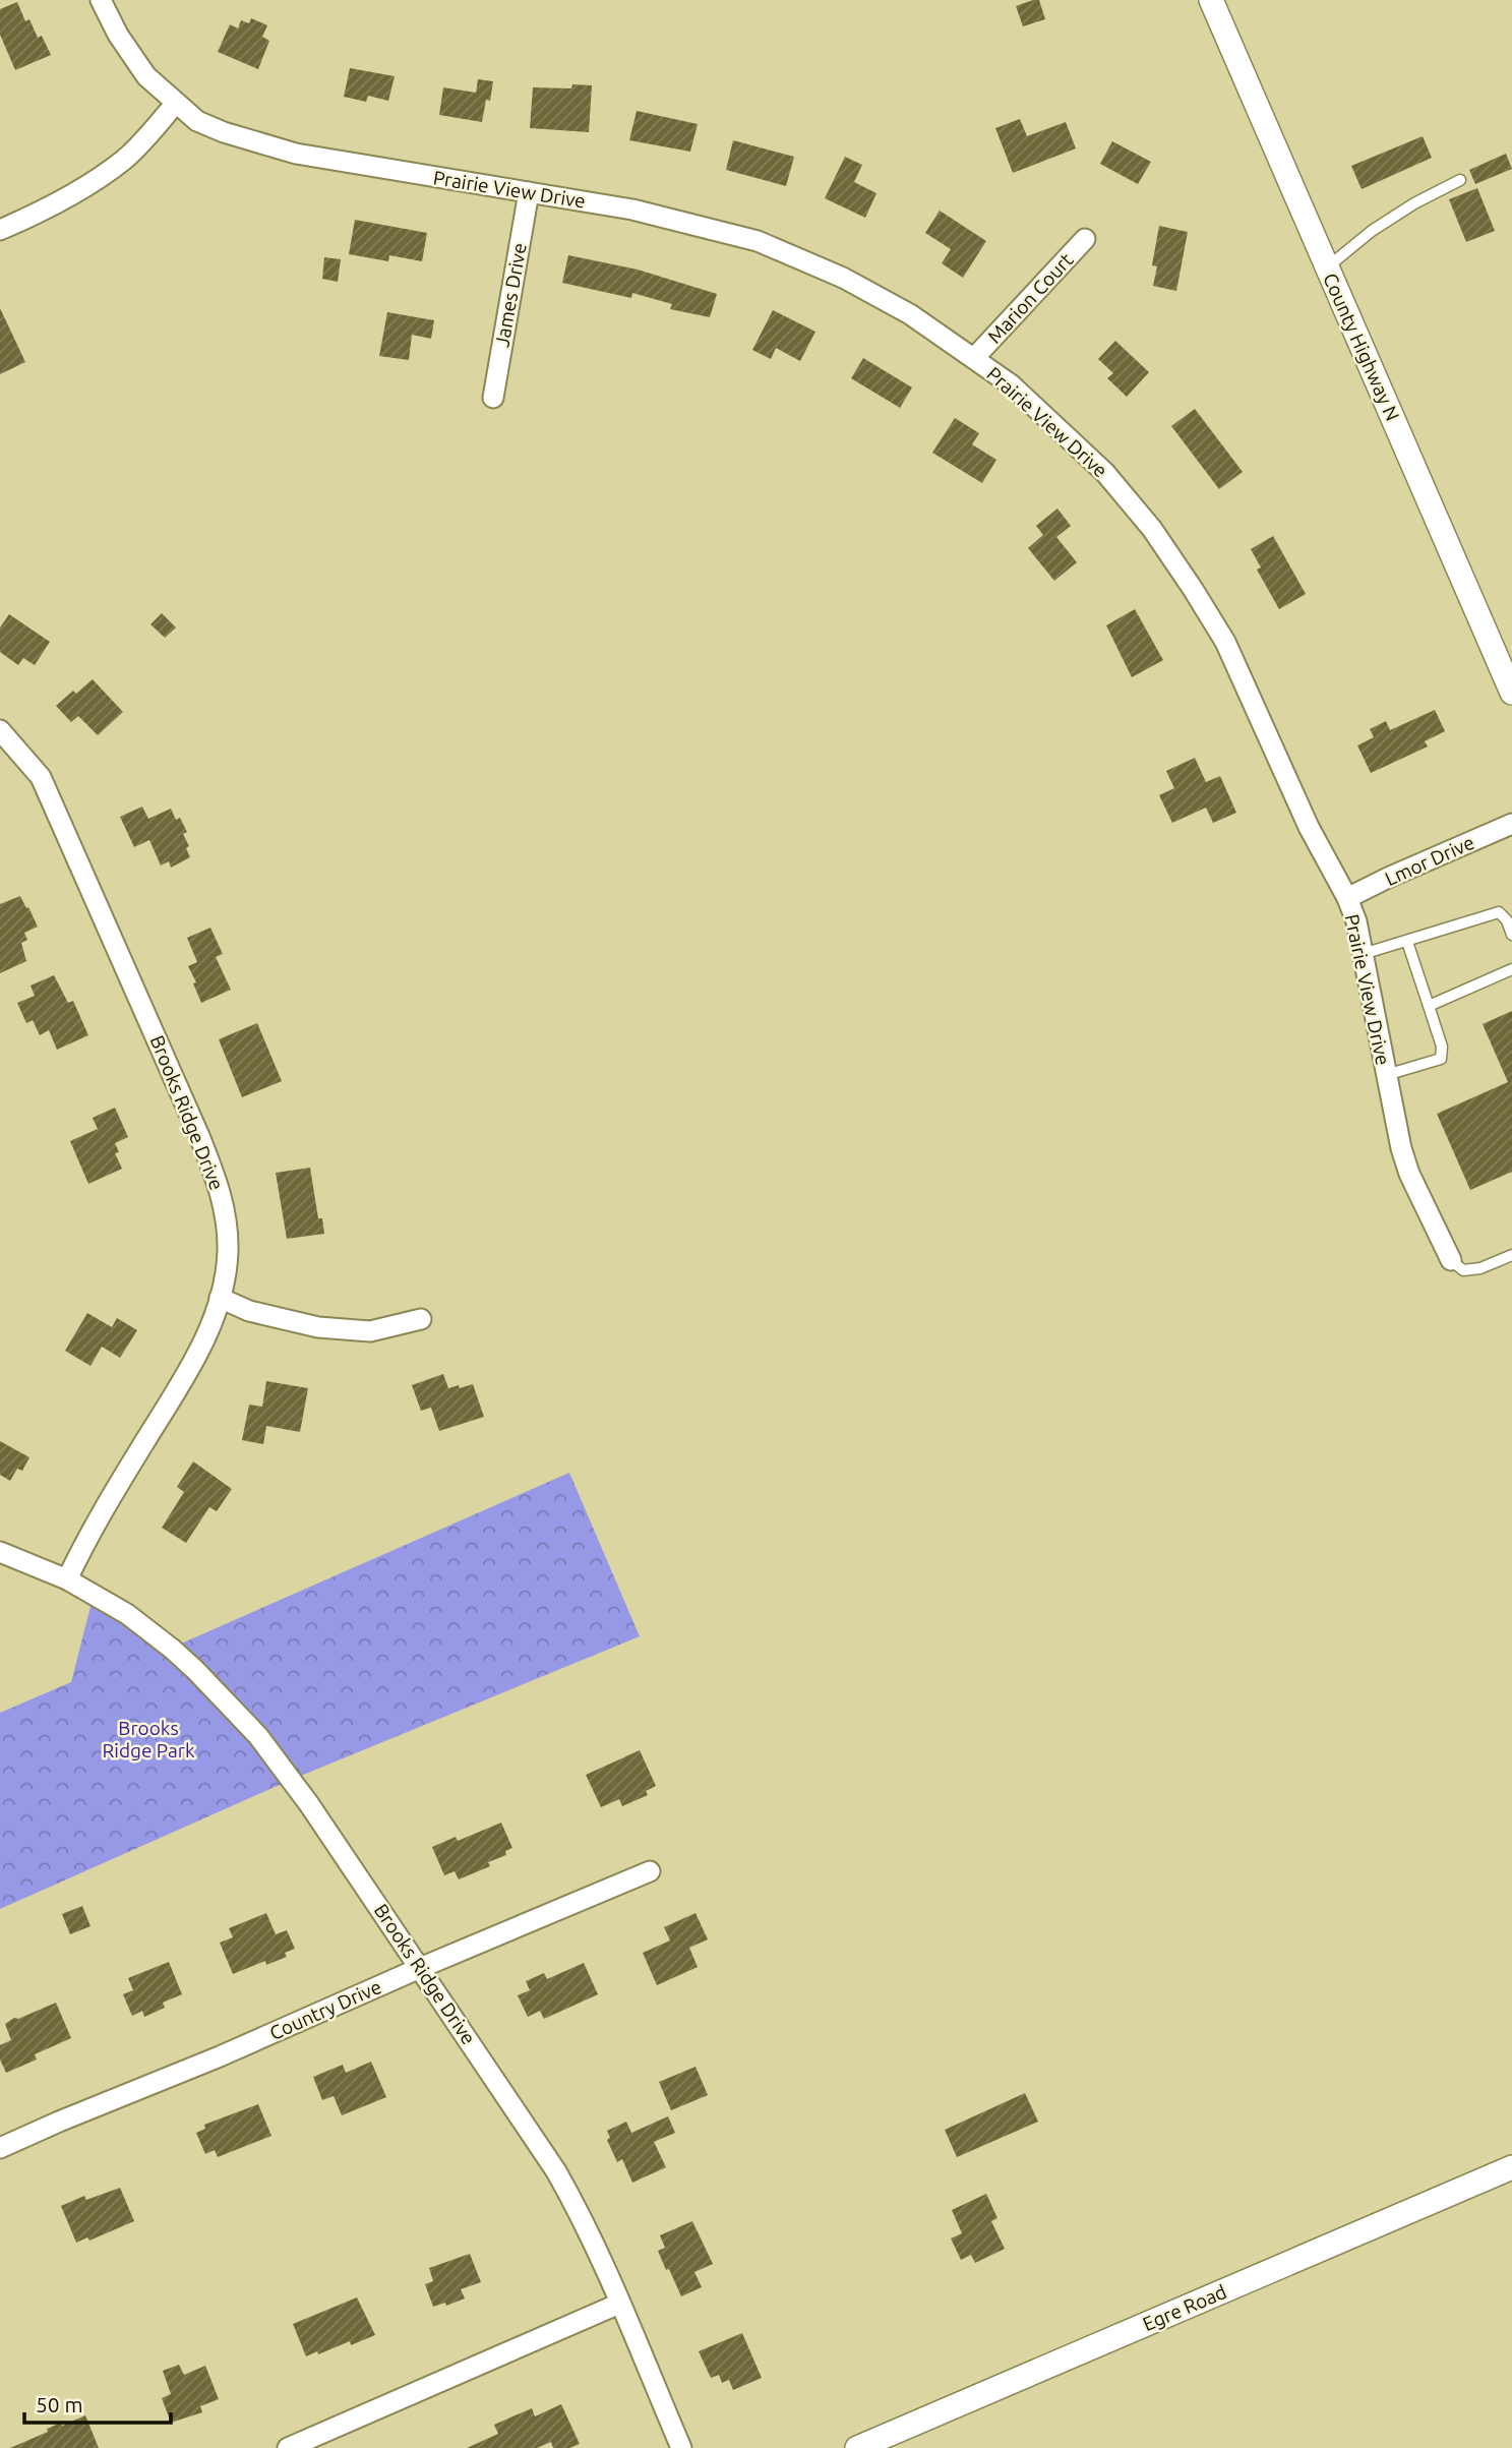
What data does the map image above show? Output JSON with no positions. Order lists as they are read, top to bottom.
{
  "streets": {
    "street": [
      "Prairie View Drive",
      "James Drive",
      "Marion Court",
      "County Highway N",
      "Lmor Drive",
      "Brooks Ridge Drive",
      "Country Drive",
      "Egre Road"
    ]
  },
  "crossings": [
    ["Prairie View Drive", "James Drive"],
    ["Prairie View Drive", "Marion Court"],
    ["Prairie View Drive", "Lmor Drive"],
    ["Brooks Ridge Drive", "Country Drive"]
  ],
  "parks": ["Brooks Ridge Park"],
  "scale_bar": "50 m"
}
